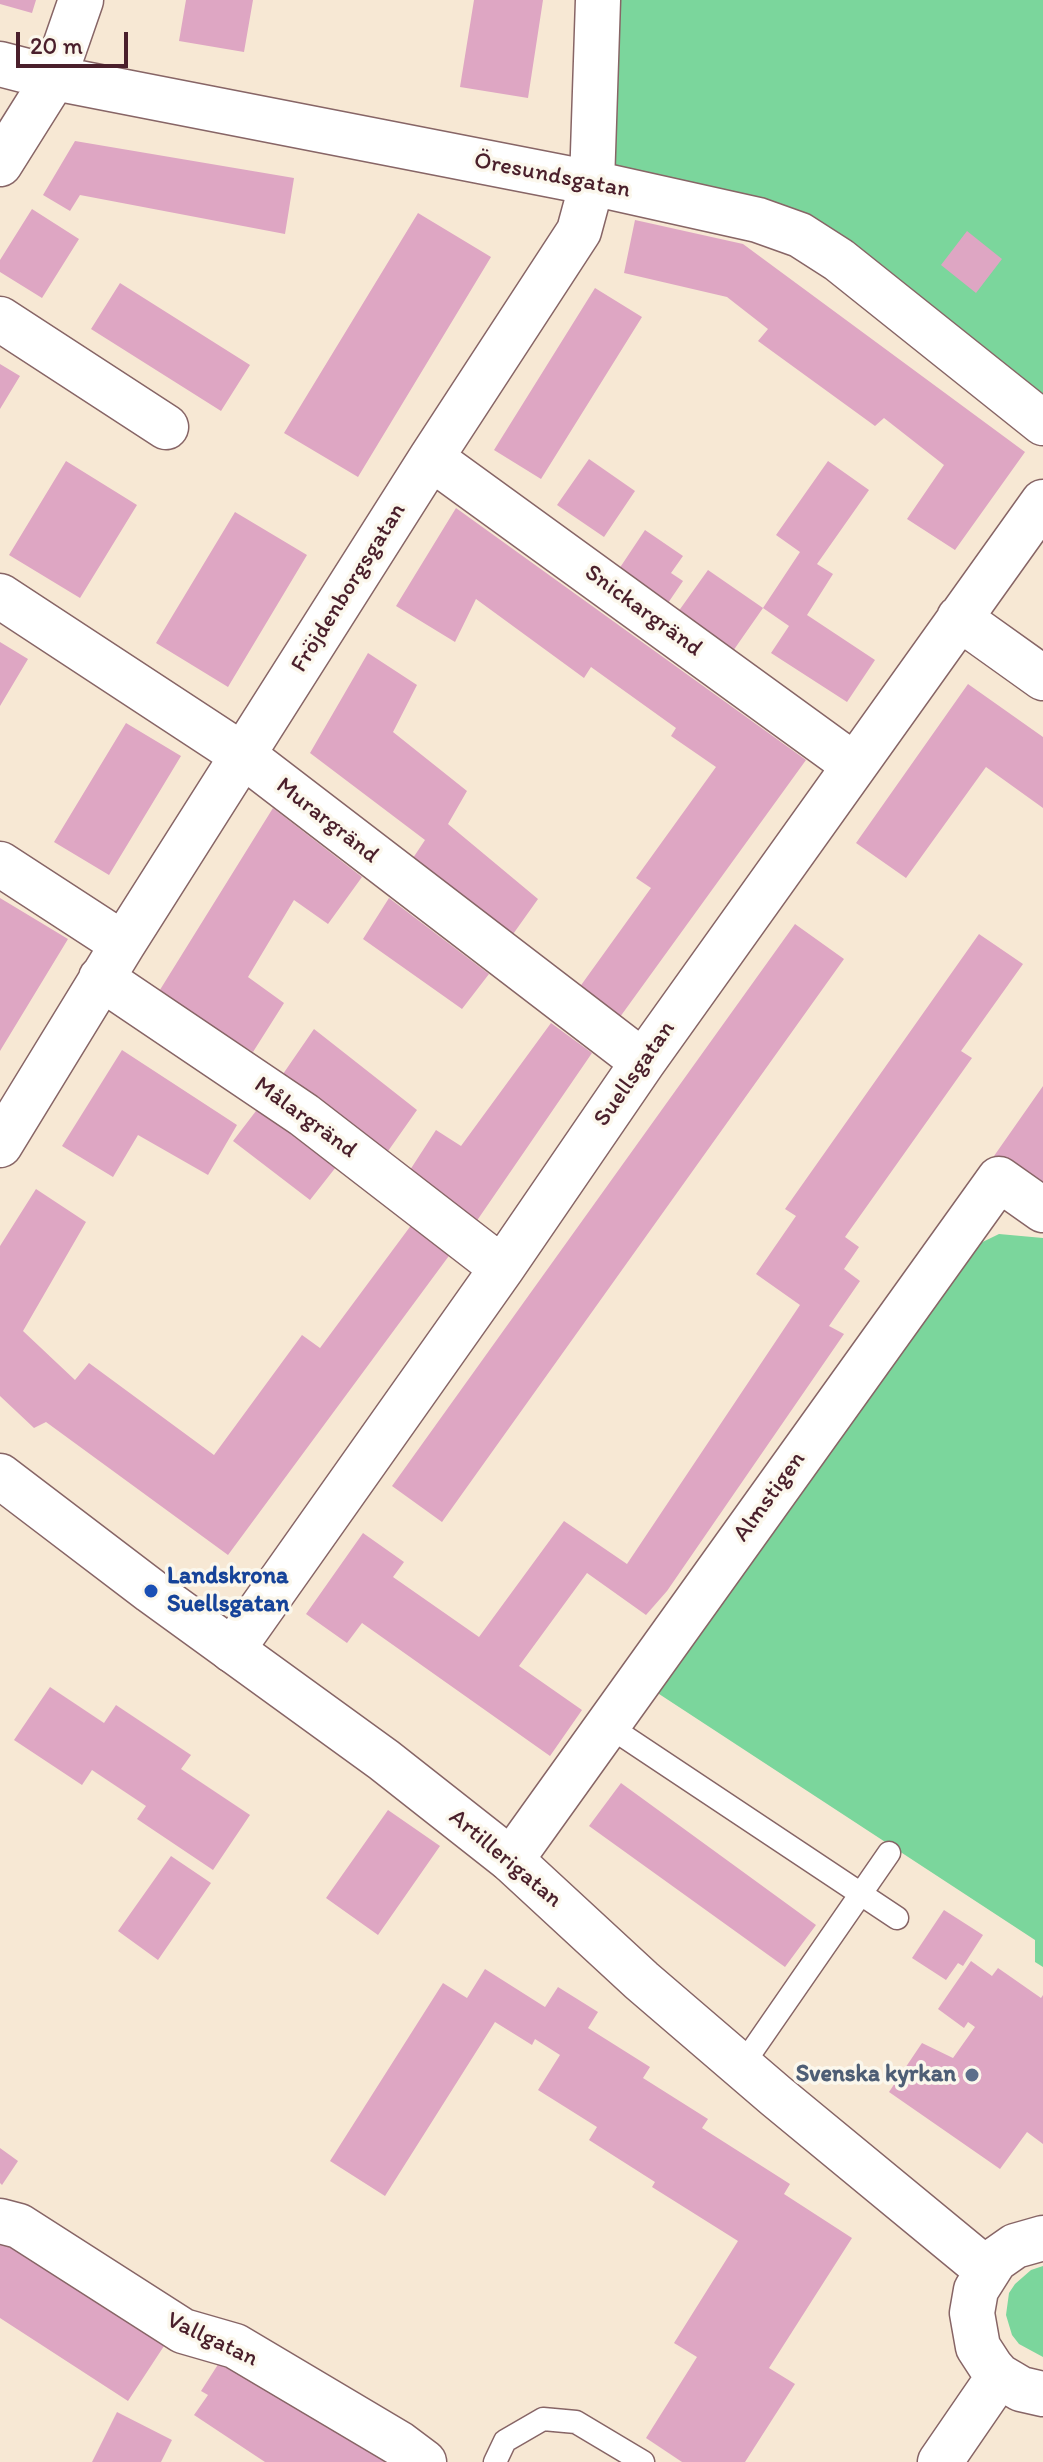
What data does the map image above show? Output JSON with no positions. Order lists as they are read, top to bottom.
{
  "streets": {
    "street": [
      "Öresundsgatan",
      "Fröjdenborgsgatan",
      "Snickargränd",
      "Murargränd",
      "Suellsgatan",
      "Målargränd",
      "Almstigen",
      "Artillerigatan",
      "Vallgatan"
    ]
  },
  "crossings": [
    ["Öresundsgatan", "Fröjdenborgsgatan"],
    ["Fröjdenborgsgatan", "Snickargränd"],
    ["Fröjdenborgsgatan", "Murargränd"],
    ["Fröjdenborgsgatan", "Målargränd"],
    ["Snickargränd", "Suellsgatan"],
    ["Murargränd", "Suellsgatan"],
    ["Suellsgatan", "Målargränd"],
    ["Suellsgatan", "Artillerigatan"],
    ["Almstigen", "Artillerigatan"]
  ],
  "places": ["Landskrona Suellsgatan", "Svenska kyrkan"],
  "scale_bar": "20 m"
}
